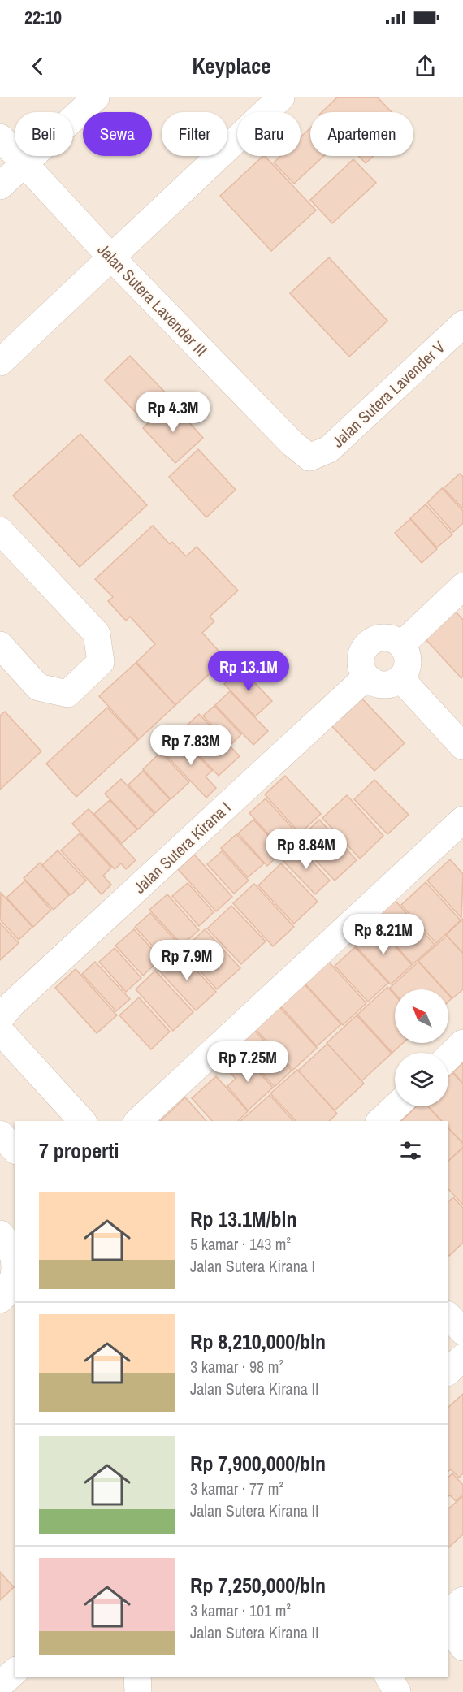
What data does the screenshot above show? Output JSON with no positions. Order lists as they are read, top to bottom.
{
  "streets": {
    "street": ["Jalan Sutera Lavender III", "Jalan Sutera Lavender V", "Jalan Sutera Kirana I"]
  },
  "crossings": [
    ["Jalan Sutera Lavender III", "Jalan Sutera Lavender V"]
  ],
  "north": "top left",
  "page": {
    "status": "22:10",
    "header": "Keyplace",
    "chip": [
      "Beli",
      "Sewa",
      "Filter",
      "Baru",
      "Apartemen"
    ],
    "price": [
      "Rp 4.3M",
      "Rp 13.1M",
      "Rp 7.83M",
      "Rp 8.84M",
      "Rp 8.21M",
      "Rp 7.9M",
      "Rp 7.25M"
    ],
    "heading": "7 properti",
    "list": [
      {
        "name": "Rp 13.1M/bln",
        "note": "5 kamar · 143 m² · Jalan Sutera Kirana I"
      },
      {
        "name": "Rp 8,210,000/bln",
        "note": "3 kamar · 98 m² · Jalan Sutera Kirana II"
      },
      {
        "name": "Rp 7,900,000/bln",
        "note": "3 kamar · 77 m² · Jalan Sutera Kirana II"
      },
      {
        "name": "Rp 7,250,000/bln",
        "note": "3 kamar · 101 m² · Jalan Sutera Kirana II"
      }
    ]
  }
}
